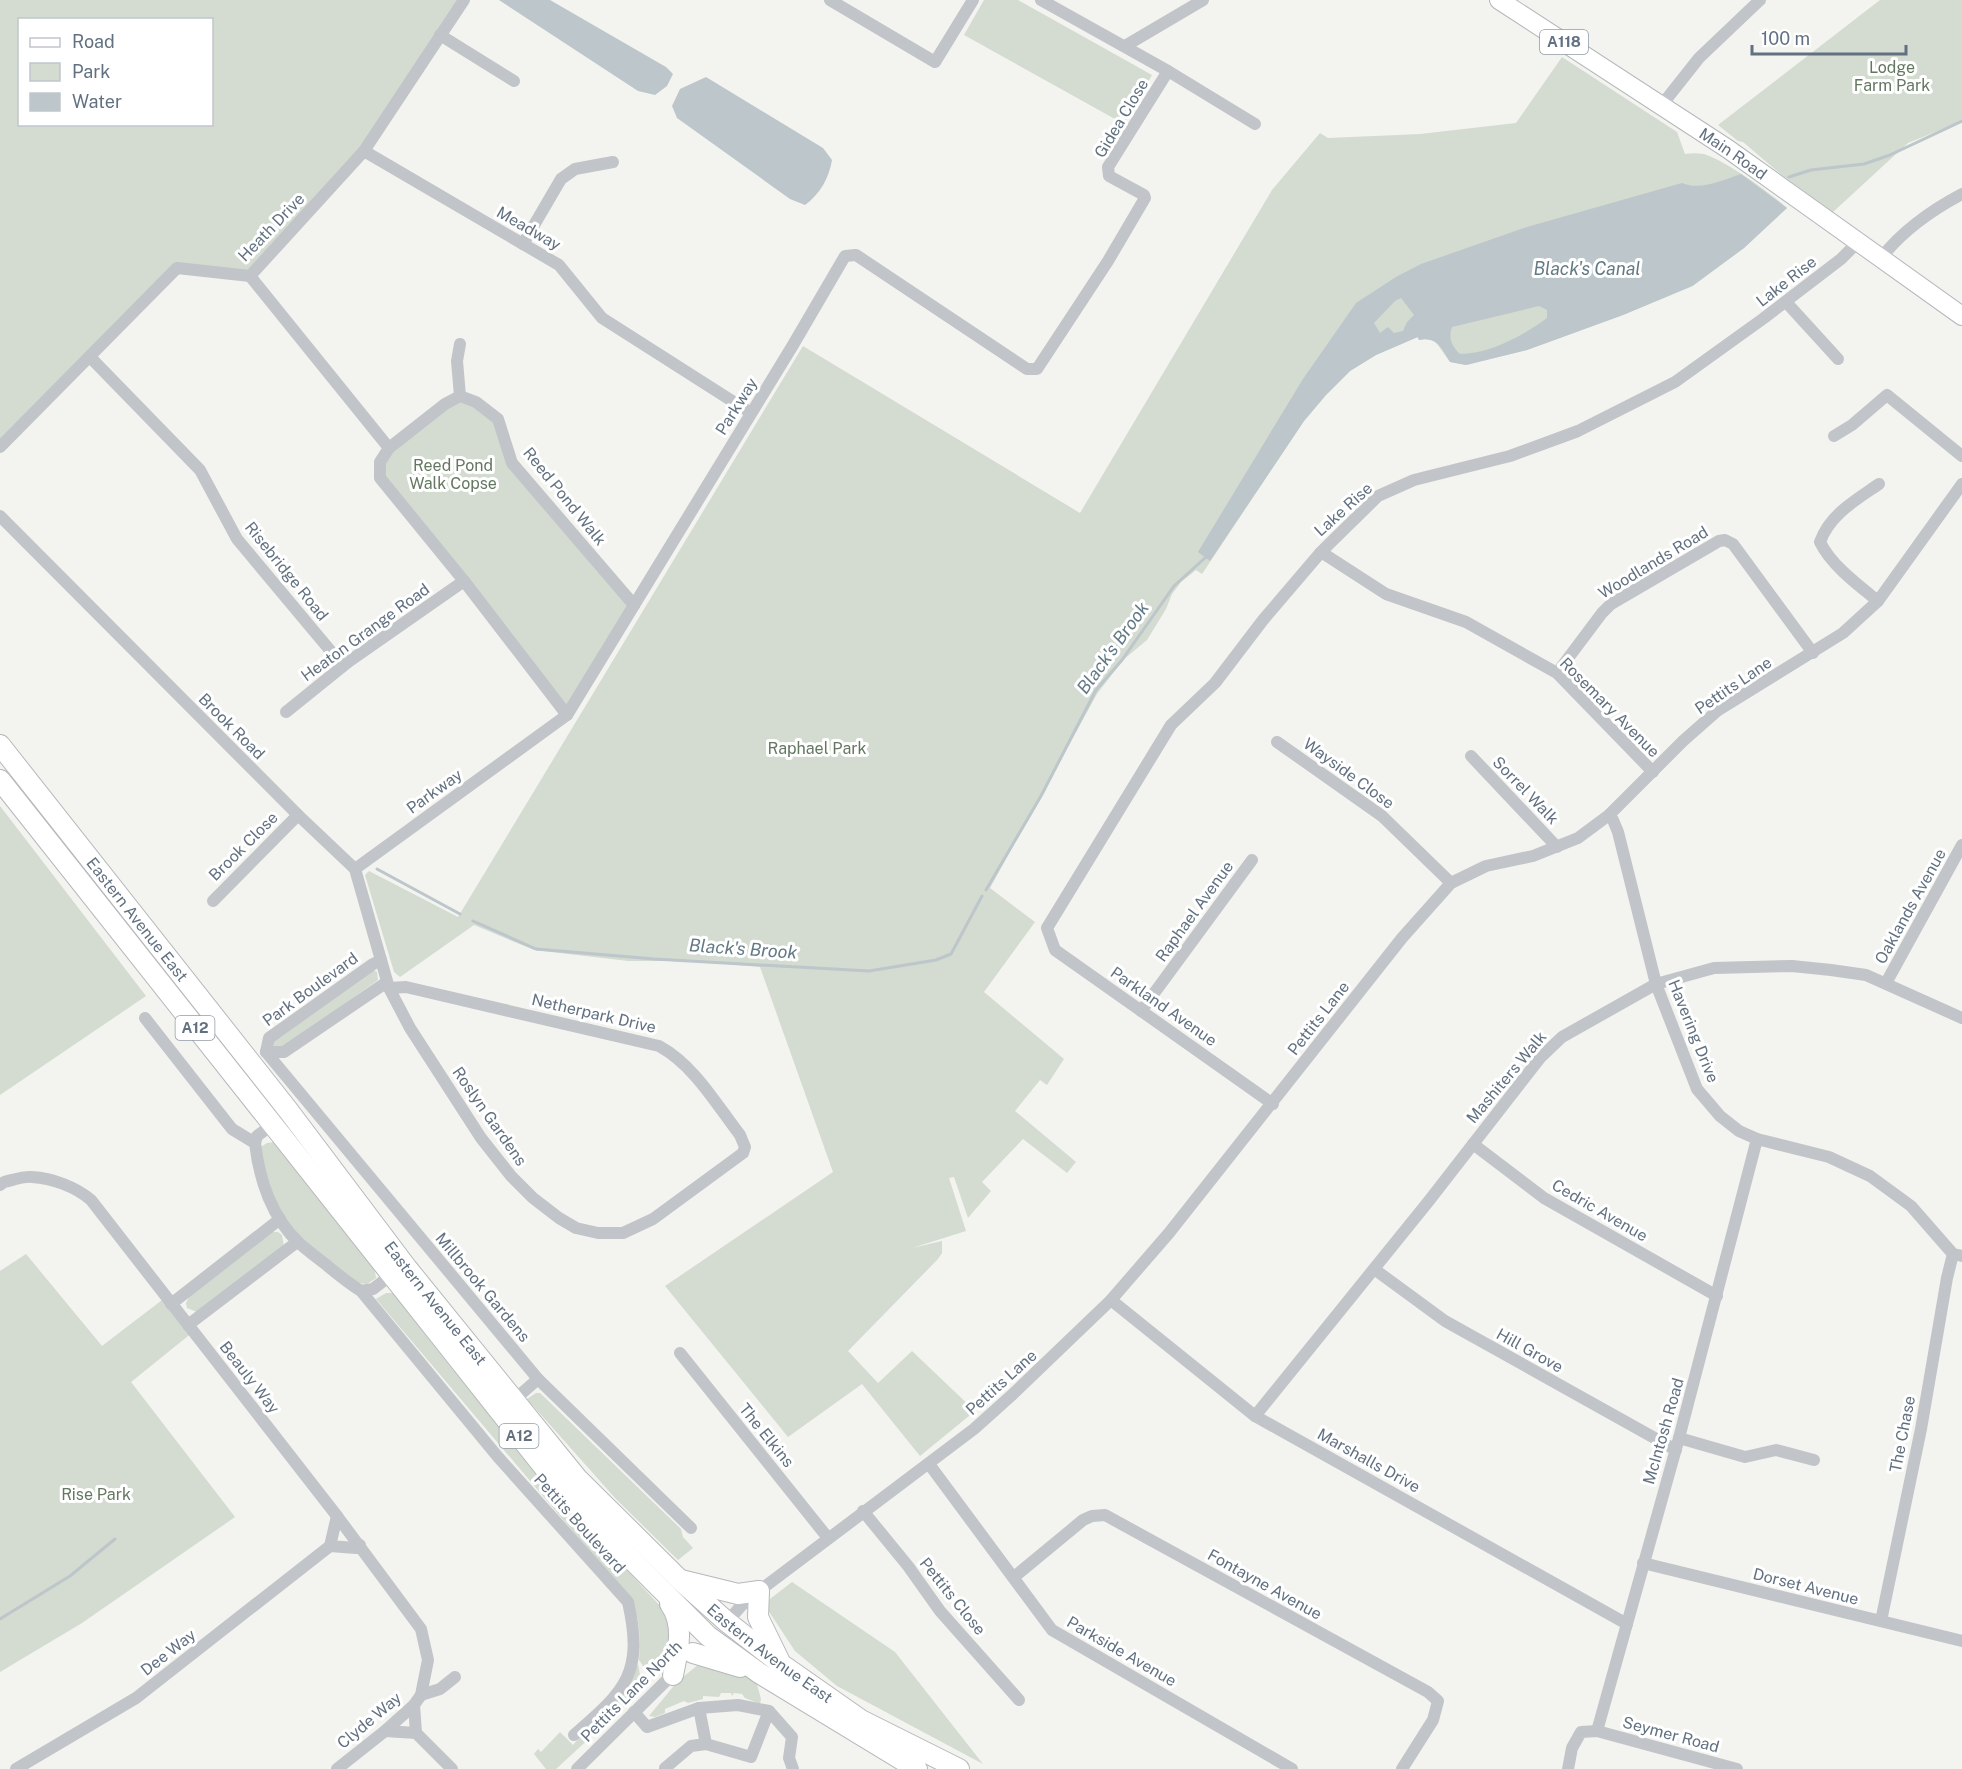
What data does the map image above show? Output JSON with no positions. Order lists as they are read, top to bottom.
{
  "streets": {
    "highway": ["Eastern Avenue East", "A12"],
    "main road": ["A118", "Main Road"],
    "street": [
      "Gidea Close",
      "Heath Drive",
      "Meadway",
      "Lake Rise",
      "Parkway",
      "Reed Pond Walk",
      "Woodlands Road",
      "Risebridge Road",
      "Heaton Grange Road",
      "Pettits Lane",
      "Rosemary Avenue",
      "Brook Road",
      "Wayside Close",
      "Sorrel Walk",
      "Brook Close",
      "Oaklands Avenue",
      "Raphael Avenue",
      "Park Boulevard",
      "Parkland Avenue",
      "Netherpark Drive",
      "Havering Drive",
      "Mashiters Walk",
      "Roslyn Gardens",
      "Cedric Avenue",
      "Millbrook Gardens",
      "Hill Grove",
      "Beauly Way",
      "McIntosh Road",
      "The Chase",
      "The Elkins",
      "Marshalls Drive",
      "Pettits Boulevard",
      "Fontayne Avenue",
      "Dorset Avenue",
      "Pettits Close",
      "Parkside Avenue",
      "Dee Way",
      "Pettits Lane North",
      "Clyde Way",
      "Seymer Road"
    ]
  },
  "crossings": [
    ["Gidea Close", "Parkway"],
    ["Main Road", "Lake Rise"],
    ["Heath Drive", "Meadway"],
    ["Heath Drive", "Risebridge Road"],
    ["Meadway", "Parkway"],
    ["Lake Rise", "Rosemary Avenue"],
    ["Lake Rise", "Parkland Avenue"],
    ["Parkway", "Reed Pond Walk"],
    ["Parkway", "Brook Road"],
    ["Woodlands Road", "Pettits Lane"],
    ["Woodlands Road", "Rosemary Avenue"],
    ["Risebridge Road", "Heaton Grange Road"],
    ["Pettits Lane", "Rosemary Avenue"],
    ["Pettits Lane", "Wayside Close"],
    ["Pettits Lane", "Sorrel Walk"],
    ["Pettits Lane", "Eastern Avenue East"],
    ["Pettits Lane", "Parkland Avenue"],
    ["Pettits Lane", "Havering Drive"],
    ["Pettits Lane", "The Elkins"],
    ["Pettits Lane", "Marshalls Drive"],
    ["Pettits Lane", "Pettits Close"],
    ["Pettits Lane", "Parkside Avenue"],
    ["Brook Road", "Brook Close"],
    ["Oaklands Avenue", "Mashiters Walk"],
    ["Raphael Avenue", "Parkland Avenue"],
    ["Eastern Avenue East", "Park Boulevard"],
    ["Eastern Avenue East", "Millbrook Gardens"],
    ["Eastern Avenue East", "Pettits Lane North"],
    ["Park Boulevard", "Netherpark Drive"],
    ["Park Boulevard", "Roslyn Gardens"],
    ["Park Boulevard", "Millbrook Gardens"],
    ["Netherpark Drive", "Roslyn Gardens"],
    ["Havering Drive", "Mashiters Walk"],
    ["Havering Drive", "McIntosh Road"],
    ["Havering Drive", "The Chase"],
    ["Mashiters Walk", "Cedric Avenue"],
    ["Mashiters Walk", "Hill Grove"],
    ["Mashiters Walk", "Marshalls Drive"],
    ["Cedric Avenue", "McIntosh Road"],
    ["Hill Grove", "McIntosh Road"],
    ["Beauly Way", "Clyde Way"],
    ["McIntosh Road", "Marshalls Drive"],
    ["McIntosh Road", "Dorset Avenue"],
    ["McIntosh Road", "Seymer Road"],
    ["The Chase", "Dorset Avenue"],
    ["Fontayne Avenue", "Parkside Avenue"]
  ],
  "water": ["Black's Canal", "Black's Brook"],
  "parks": [
    "Lodge Farm Park",
    "Reed Pond Walk Copse",
    "Raphael Park",
    "Rise Park"
  ],
  "legend": ["Road", "Park", "Water"],
  "scale_bar": "100 m"
}
